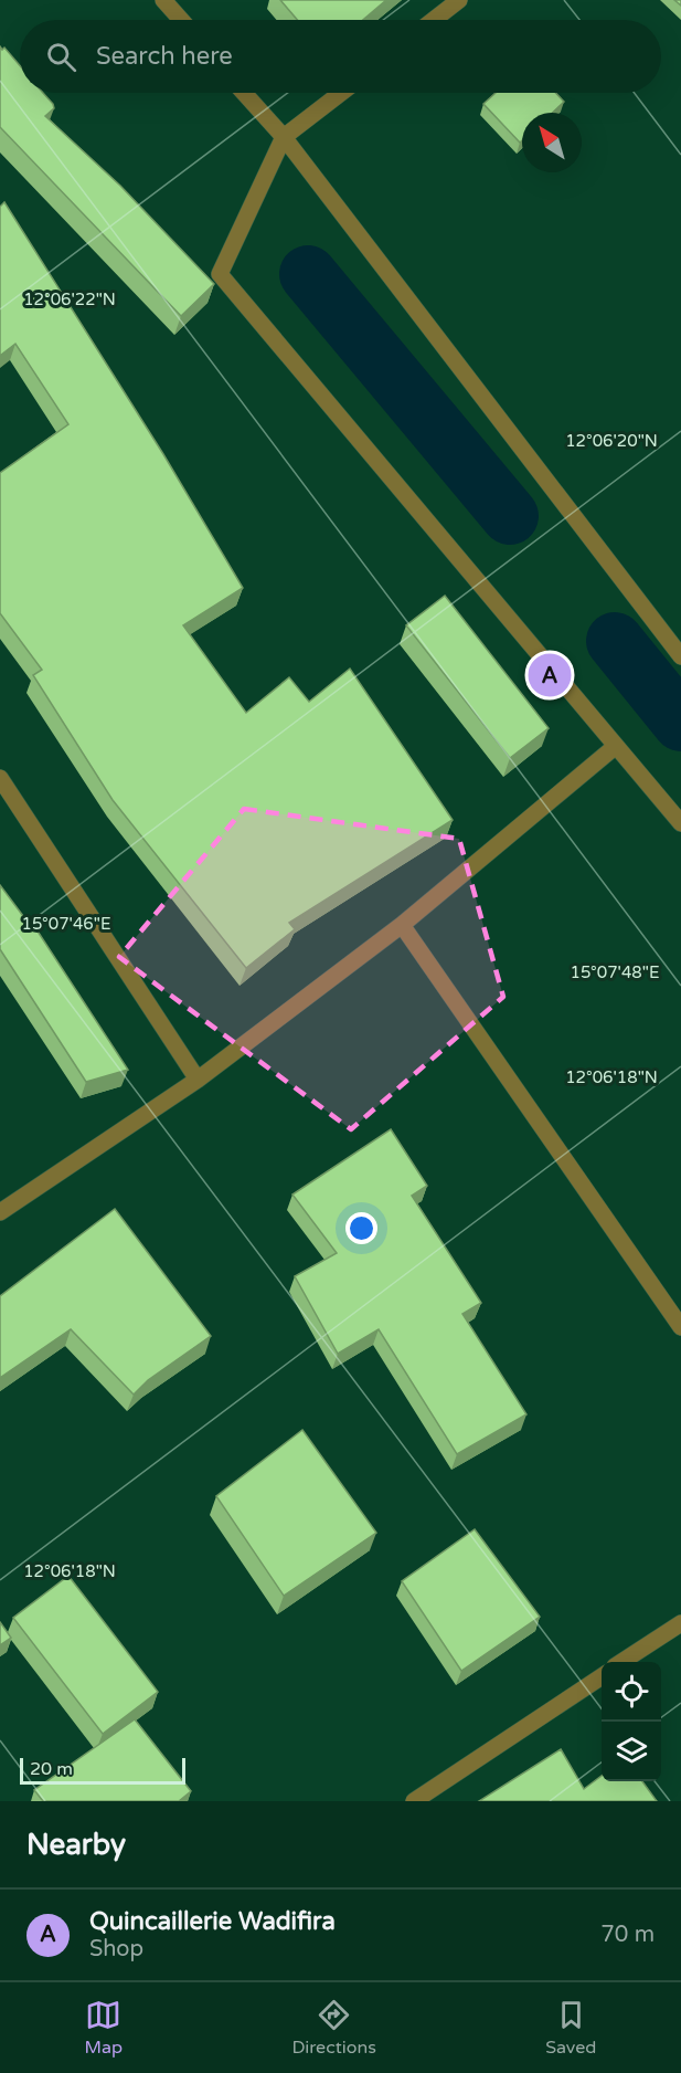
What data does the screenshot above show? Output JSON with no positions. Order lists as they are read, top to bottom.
{
  "scale_bar": "20 m",
  "north": "top left",
  "page": {
    "search": "Search here",
    "pins": "A",
    "scale": "20 m",
    "heading": "Nearby",
    "list": [
      {
        "mark": "A",
        "name": "Quincaillerie Wadifira",
        "note": "Shop",
        "value": "70 m"
      }
    ],
    "nav": ["Map", "Directions", "Saved"]
  },
  "coordinates": [
    "12°06'22\"N",
    "12°06'20\"N",
    "15°07'46\"E",
    "15°07'48\"E",
    "12°06'18\"N"
  ]
}
